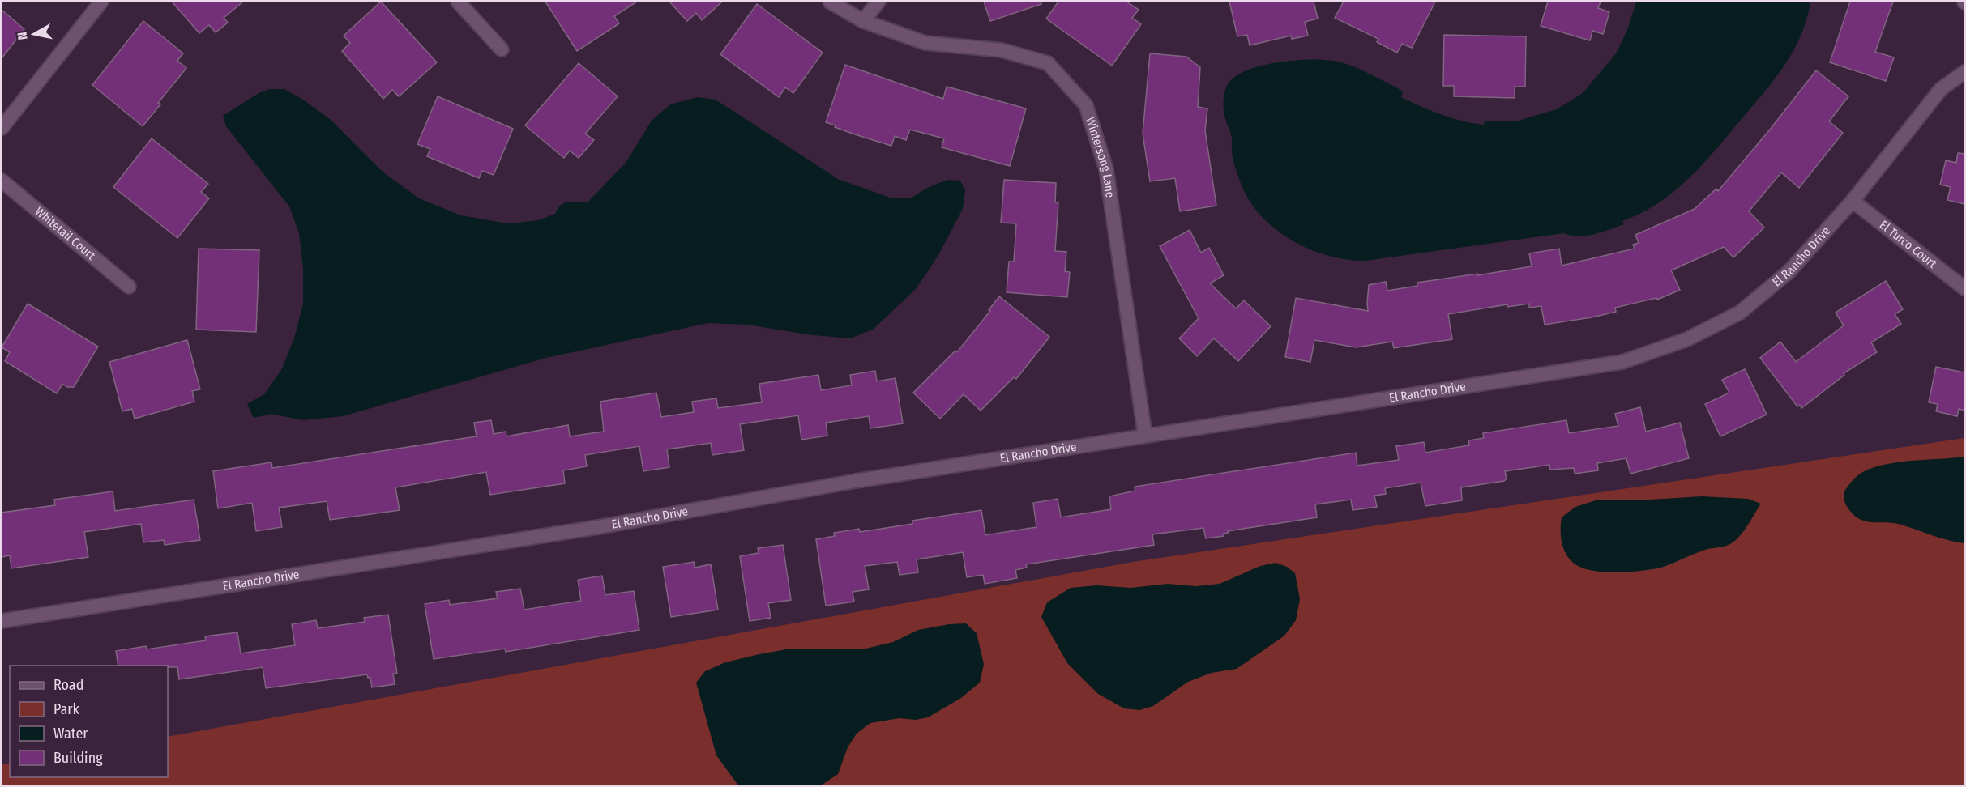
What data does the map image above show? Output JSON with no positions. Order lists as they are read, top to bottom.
{
  "streets": {
    "street": [
      "Wintersong Lane",
      "Whitetail Court",
      "El Turco Court",
      "El Rancho Drive"
    ]
  },
  "crossings": [
    ["Wintersong Lane", "El Rancho Drive"],
    ["El Turco Court", "El Rancho Drive"]
  ],
  "legend": [
    "Road",
    "Park",
    "Water",
    "Building"
  ],
  "north": "left"
}
